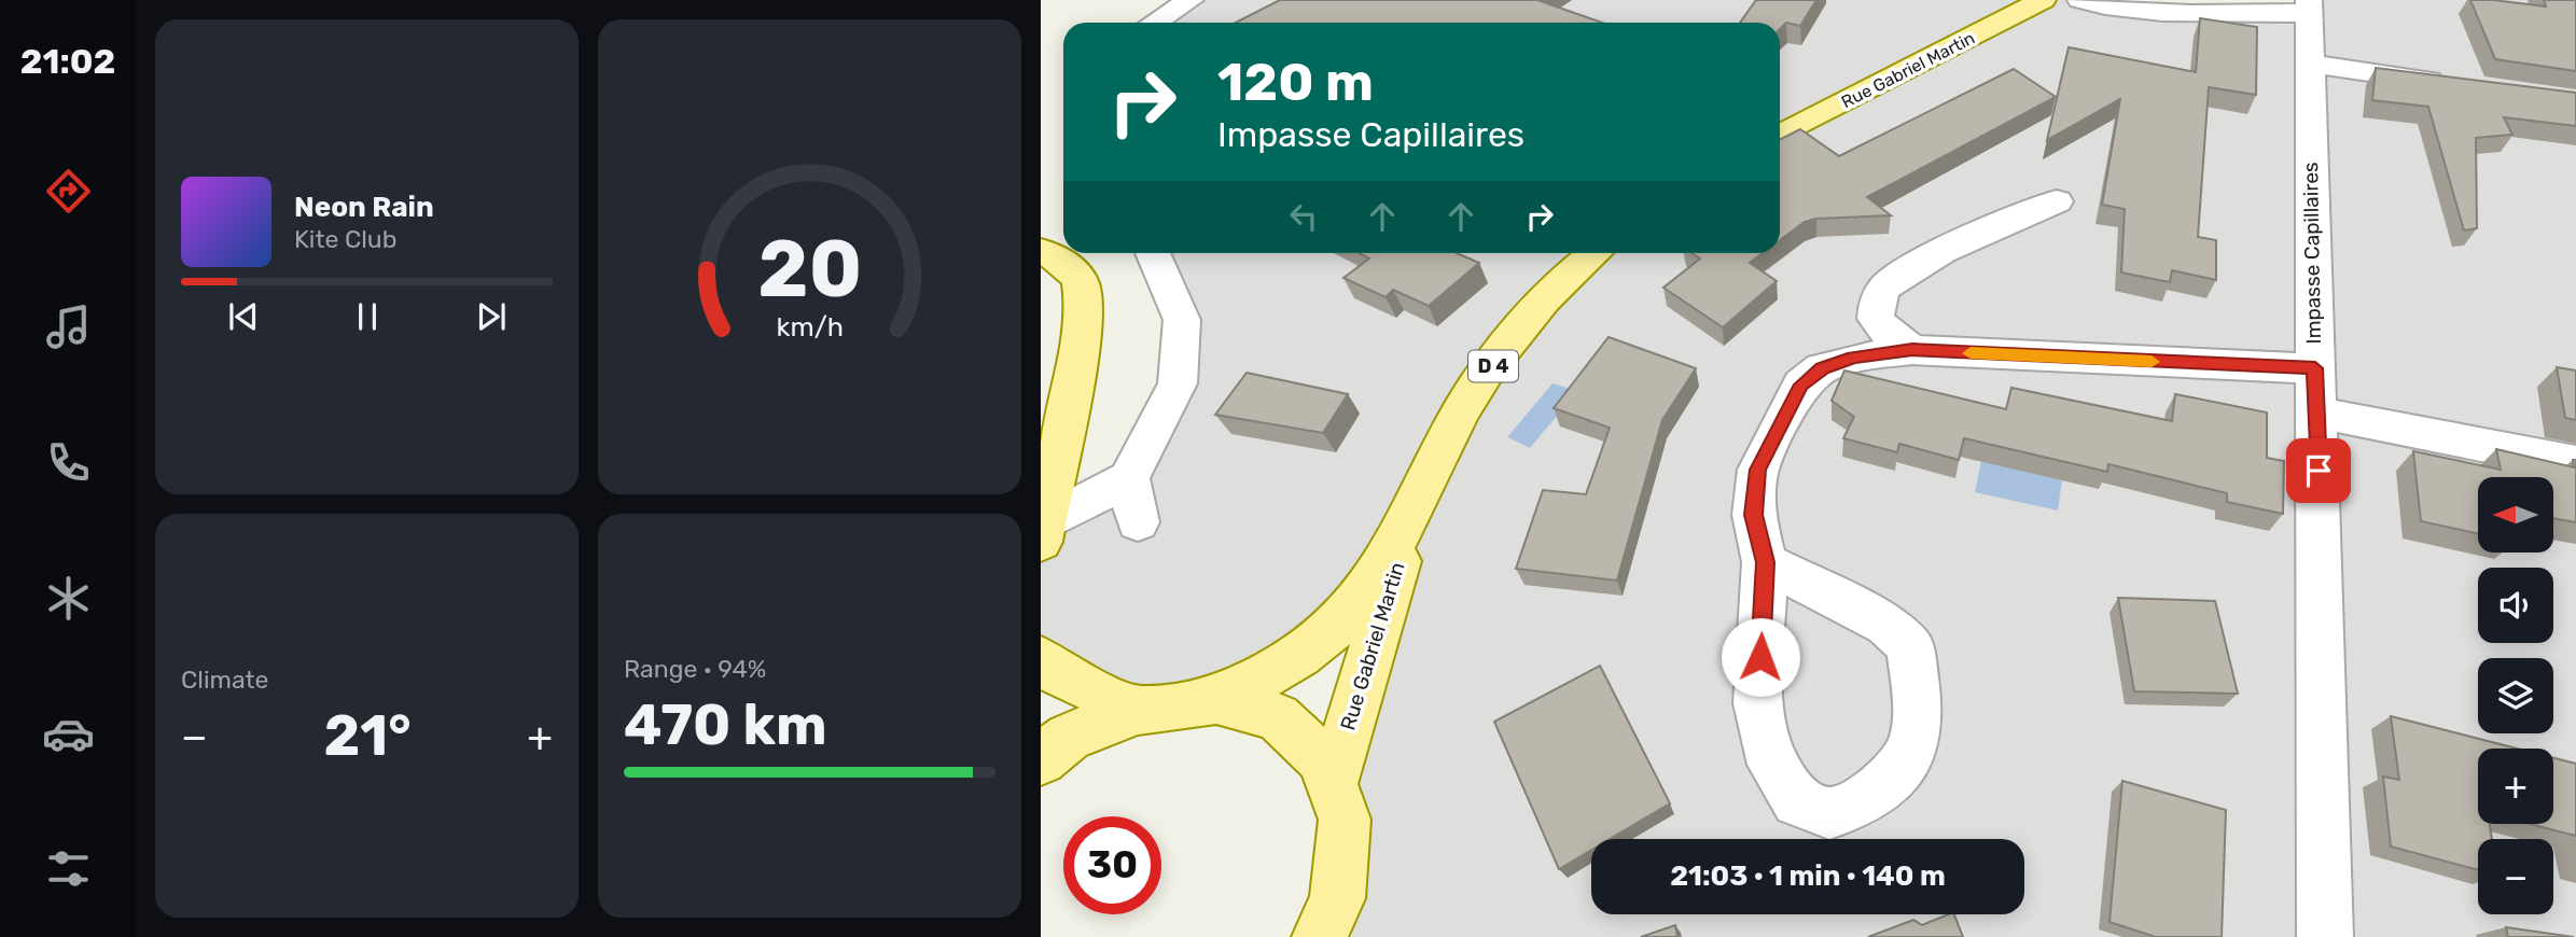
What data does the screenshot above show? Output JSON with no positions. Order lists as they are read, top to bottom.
{
  "streets": {
    "main road": ["Rue Gabriel Martin", "D 4"],
    "street": ["Impasse Capillaires"]
  },
  "crossings": [
    ["Rue Gabriel Martin", "D 4"]
  ],
  "north": "left",
  "page": {
    "tabs": "21:02",
    "turn": ["120 m", "Impasse Capillaires"],
    "song": ["Neon Rain", "Kite Club"],
    "map_buttons": ["+", "−"],
    "tile": [
      "Climate",
      ["Range · 94%", "470 km"]
    ],
    "heat": ["−", "21°", "+"],
    "limit": "30",
    "trip": "21:03 · 1 min · 140 m",
    "gauge": ["20", "km/h"]
  }
}
